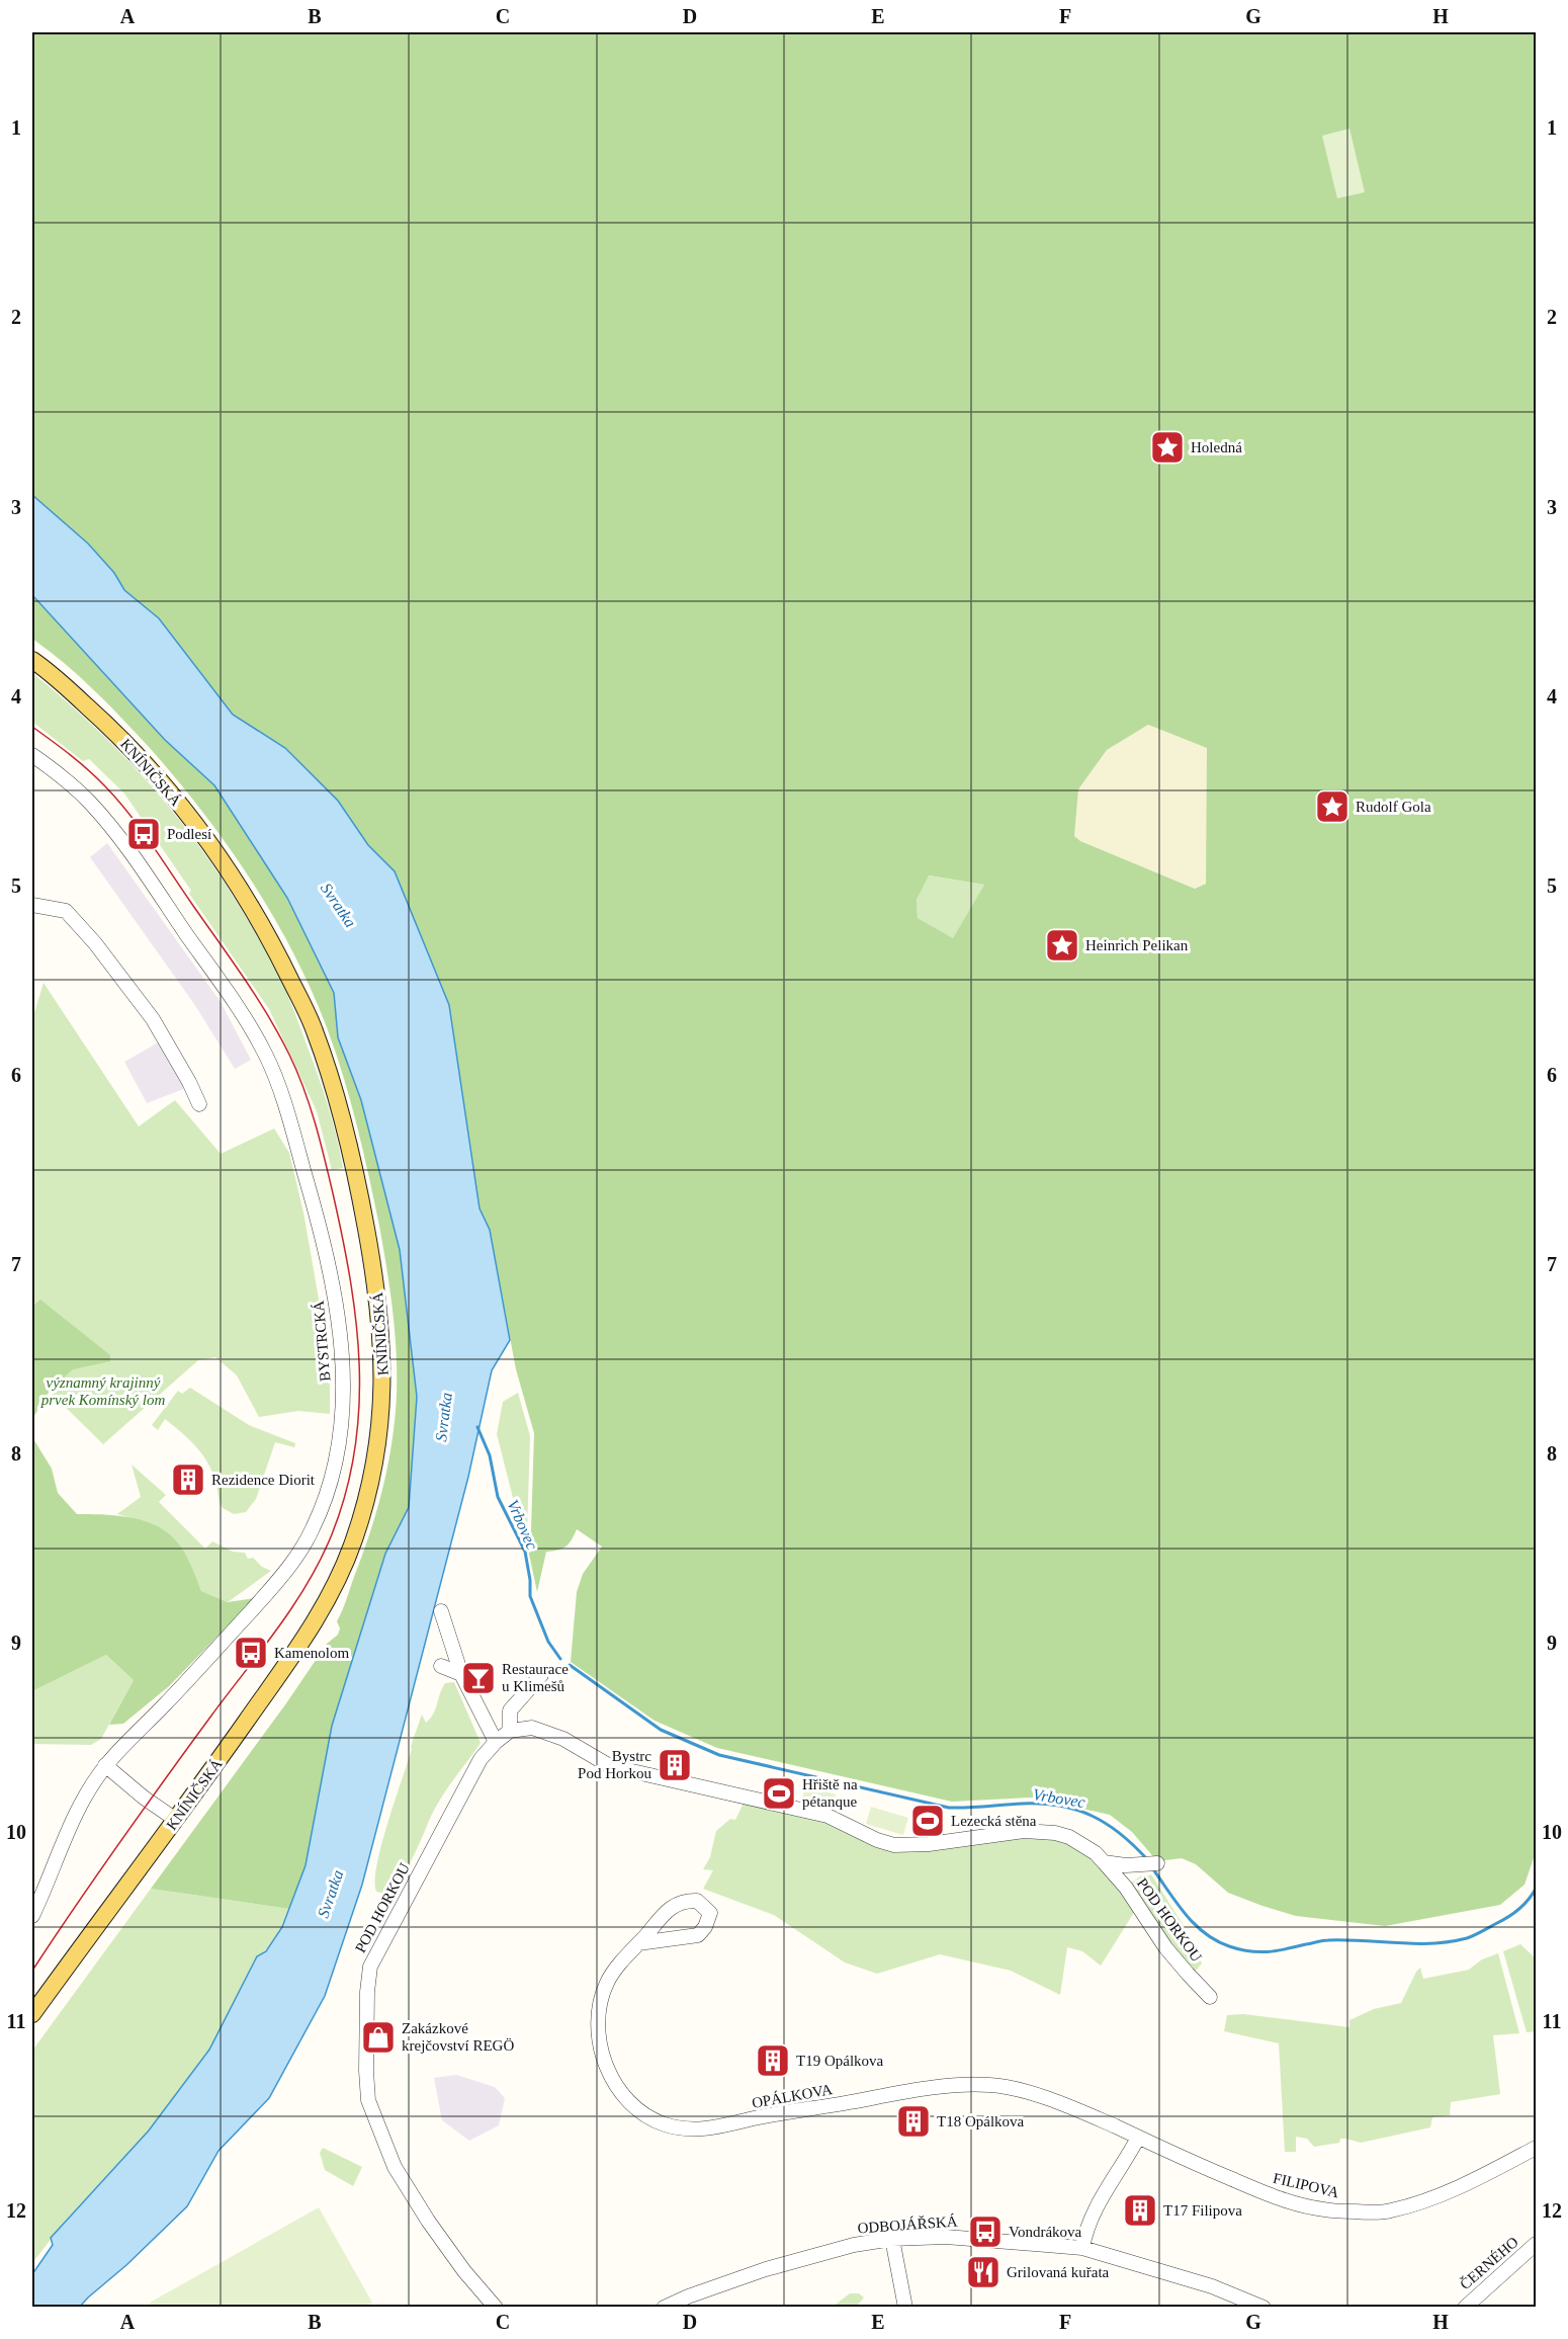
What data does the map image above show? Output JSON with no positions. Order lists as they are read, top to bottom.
{
  "streets": {
    "main road": ["KNÍNIČSKÁ"],
    "street": [
      "BYSTRCKÁ",
      "POD HORKOU",
      "OPÁLKOVA",
      "FILIPOVA",
      "ODBOJÁŘSKÁ",
      "ČERNÉHO"
    ]
  },
  "crossings": [
    ["OPÁLKOVA", "FILIPOVA"]
  ],
  "water": ["Svratka", "Vrbovec"],
  "parks": ["významný krajinný prvek Komínský lom"],
  "places": {
    "place": ["Holedná", "Rudolf Gola", "Heinrich Pelikan"],
    "bus stop": ["Podlesí", "Kamenolom", "Vondrákova"],
    "building": [
      "Rezidence Diorit",
      "Bystrc Pod Horkou",
      "T19 Opálkova",
      "T18 Opálkova",
      "T17 Filipova"
    ],
    "bar": ["Restaurace u Klimešů"],
    "sports": ["Hřiště na pétanque", "Lezecká stěna"],
    "shop": ["Zakázkové krejčovství REGÖ"],
    "restaurant": ["Grilovaná kuřata"]
  },
  "grid": {
    "columns": [
      "A",
      "B",
      "C",
      "D",
      "E",
      "F",
      "G",
      "H"
    ],
    "rows": [
      "1",
      "2",
      "3",
      "4",
      "5",
      "6",
      "7",
      "8",
      "9",
      "10",
      "11",
      "12"
    ]
  }
}
